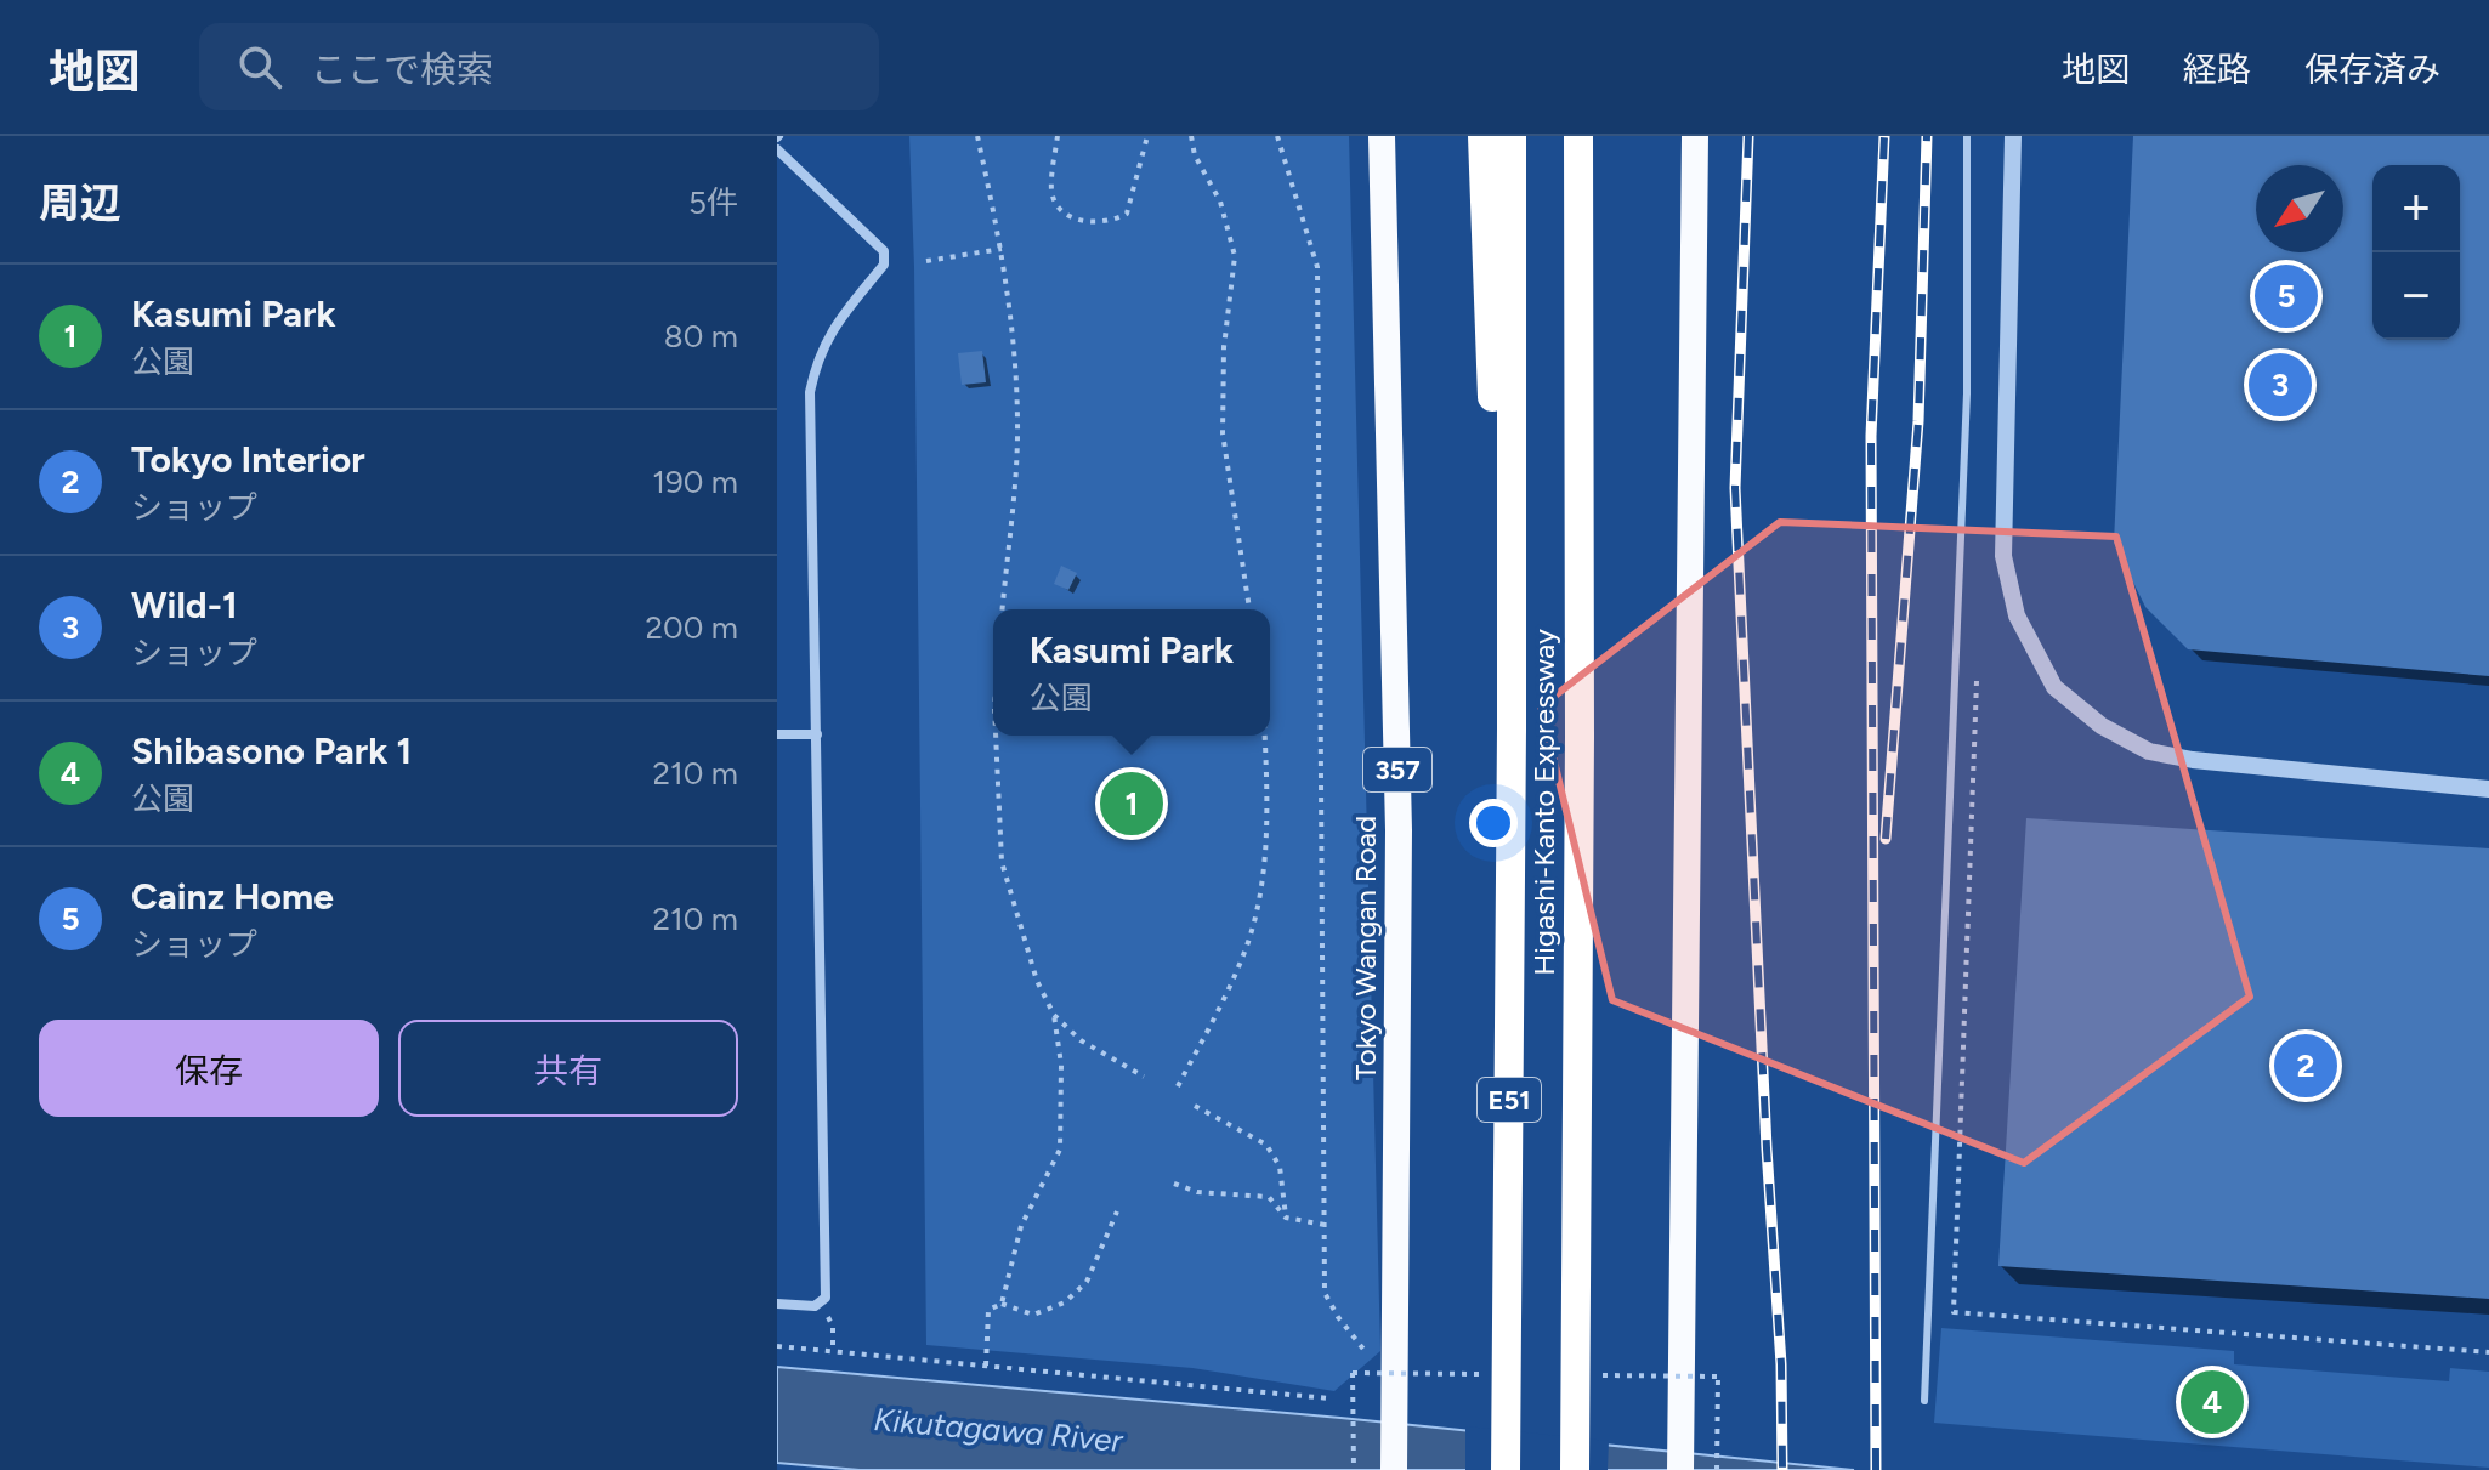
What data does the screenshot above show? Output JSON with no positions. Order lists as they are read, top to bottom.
{
  "streets": {
    "highway": [
      "357",
      "Higashi-Kanto Expressway",
      "Tokyo Wangan Road",
      "E51"
    ]
  },
  "water": ["Kikutagawa River"],
  "north": "bottom left",
  "page": {
    "header": "地図",
    "search": "ここで検索",
    "nav": ["地図", "経路", "保存済み"],
    "heading": ["周辺", "5件"],
    "map_buttons": ["+", "−"],
    "pins": [
      "5",
      "3",
      "1",
      "2",
      "4"
    ],
    "list": [
      {
        "mark": "1",
        "name": "Kasumi Park",
        "note": "公園",
        "value": "80 m"
      },
      {
        "mark": "2",
        "name": "Tokyo Interior",
        "note": "ショップ",
        "value": "190 m"
      },
      {
        "mark": "3",
        "name": "Wild-1",
        "note": "ショップ",
        "value": "200 m"
      },
      {
        "mark": "4",
        "name": "Shibasono Park 1",
        "note": "公園",
        "value": "210 m"
      },
      {
        "mark": "5",
        "name": "Cainz Home",
        "note": "ショップ",
        "value": "210 m"
      }
    ],
    "popup": ["Kasumi Park", "公園"],
    "buttons": ["保存", "共有"]
  }
}
